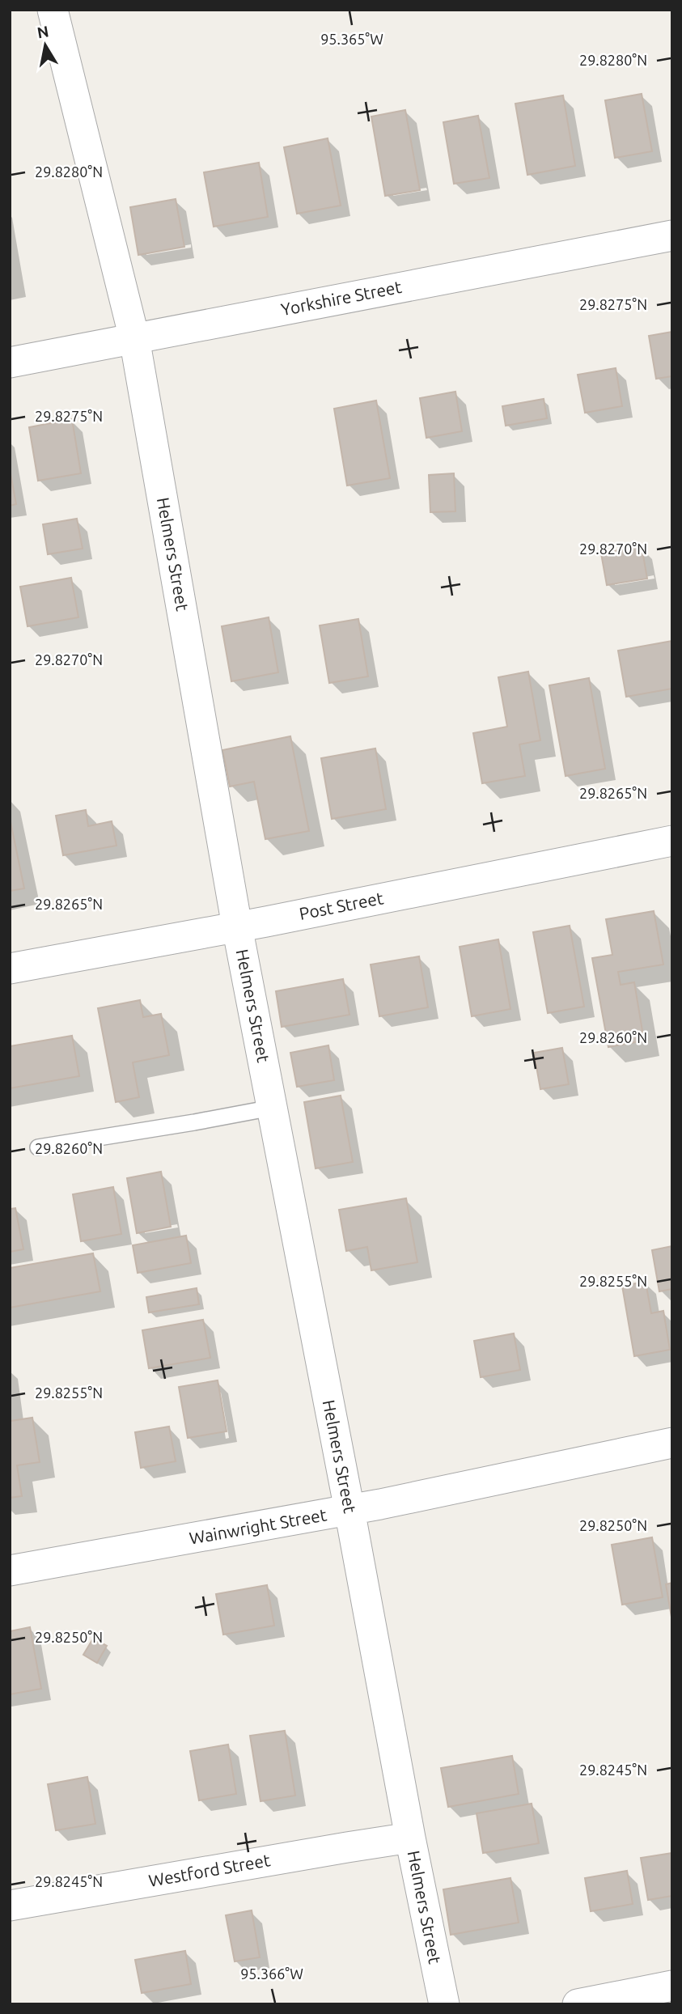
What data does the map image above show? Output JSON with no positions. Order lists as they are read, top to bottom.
{
  "streets": {
    "street": [
      "Yorkshire Street",
      "Helmers Street",
      "Post Street",
      "Wainwright Street",
      "Westford Street"
    ]
  },
  "crossings": [
    ["Yorkshire Street", "Helmers Street"],
    ["Helmers Street", "Post Street"],
    ["Helmers Street", "Wainwright Street"],
    ["Helmers Street", "Westford Street"]
  ],
  "north": "top",
  "coordinates": [
    "95.365°W",
    "29.8280°N",
    "29.8275°N",
    "29.8270°N",
    "29.8265°N",
    "29.8260°N",
    "29.8255°N",
    "29.8250°N",
    "29.8245°N",
    "95.366°W"
  ]
}
